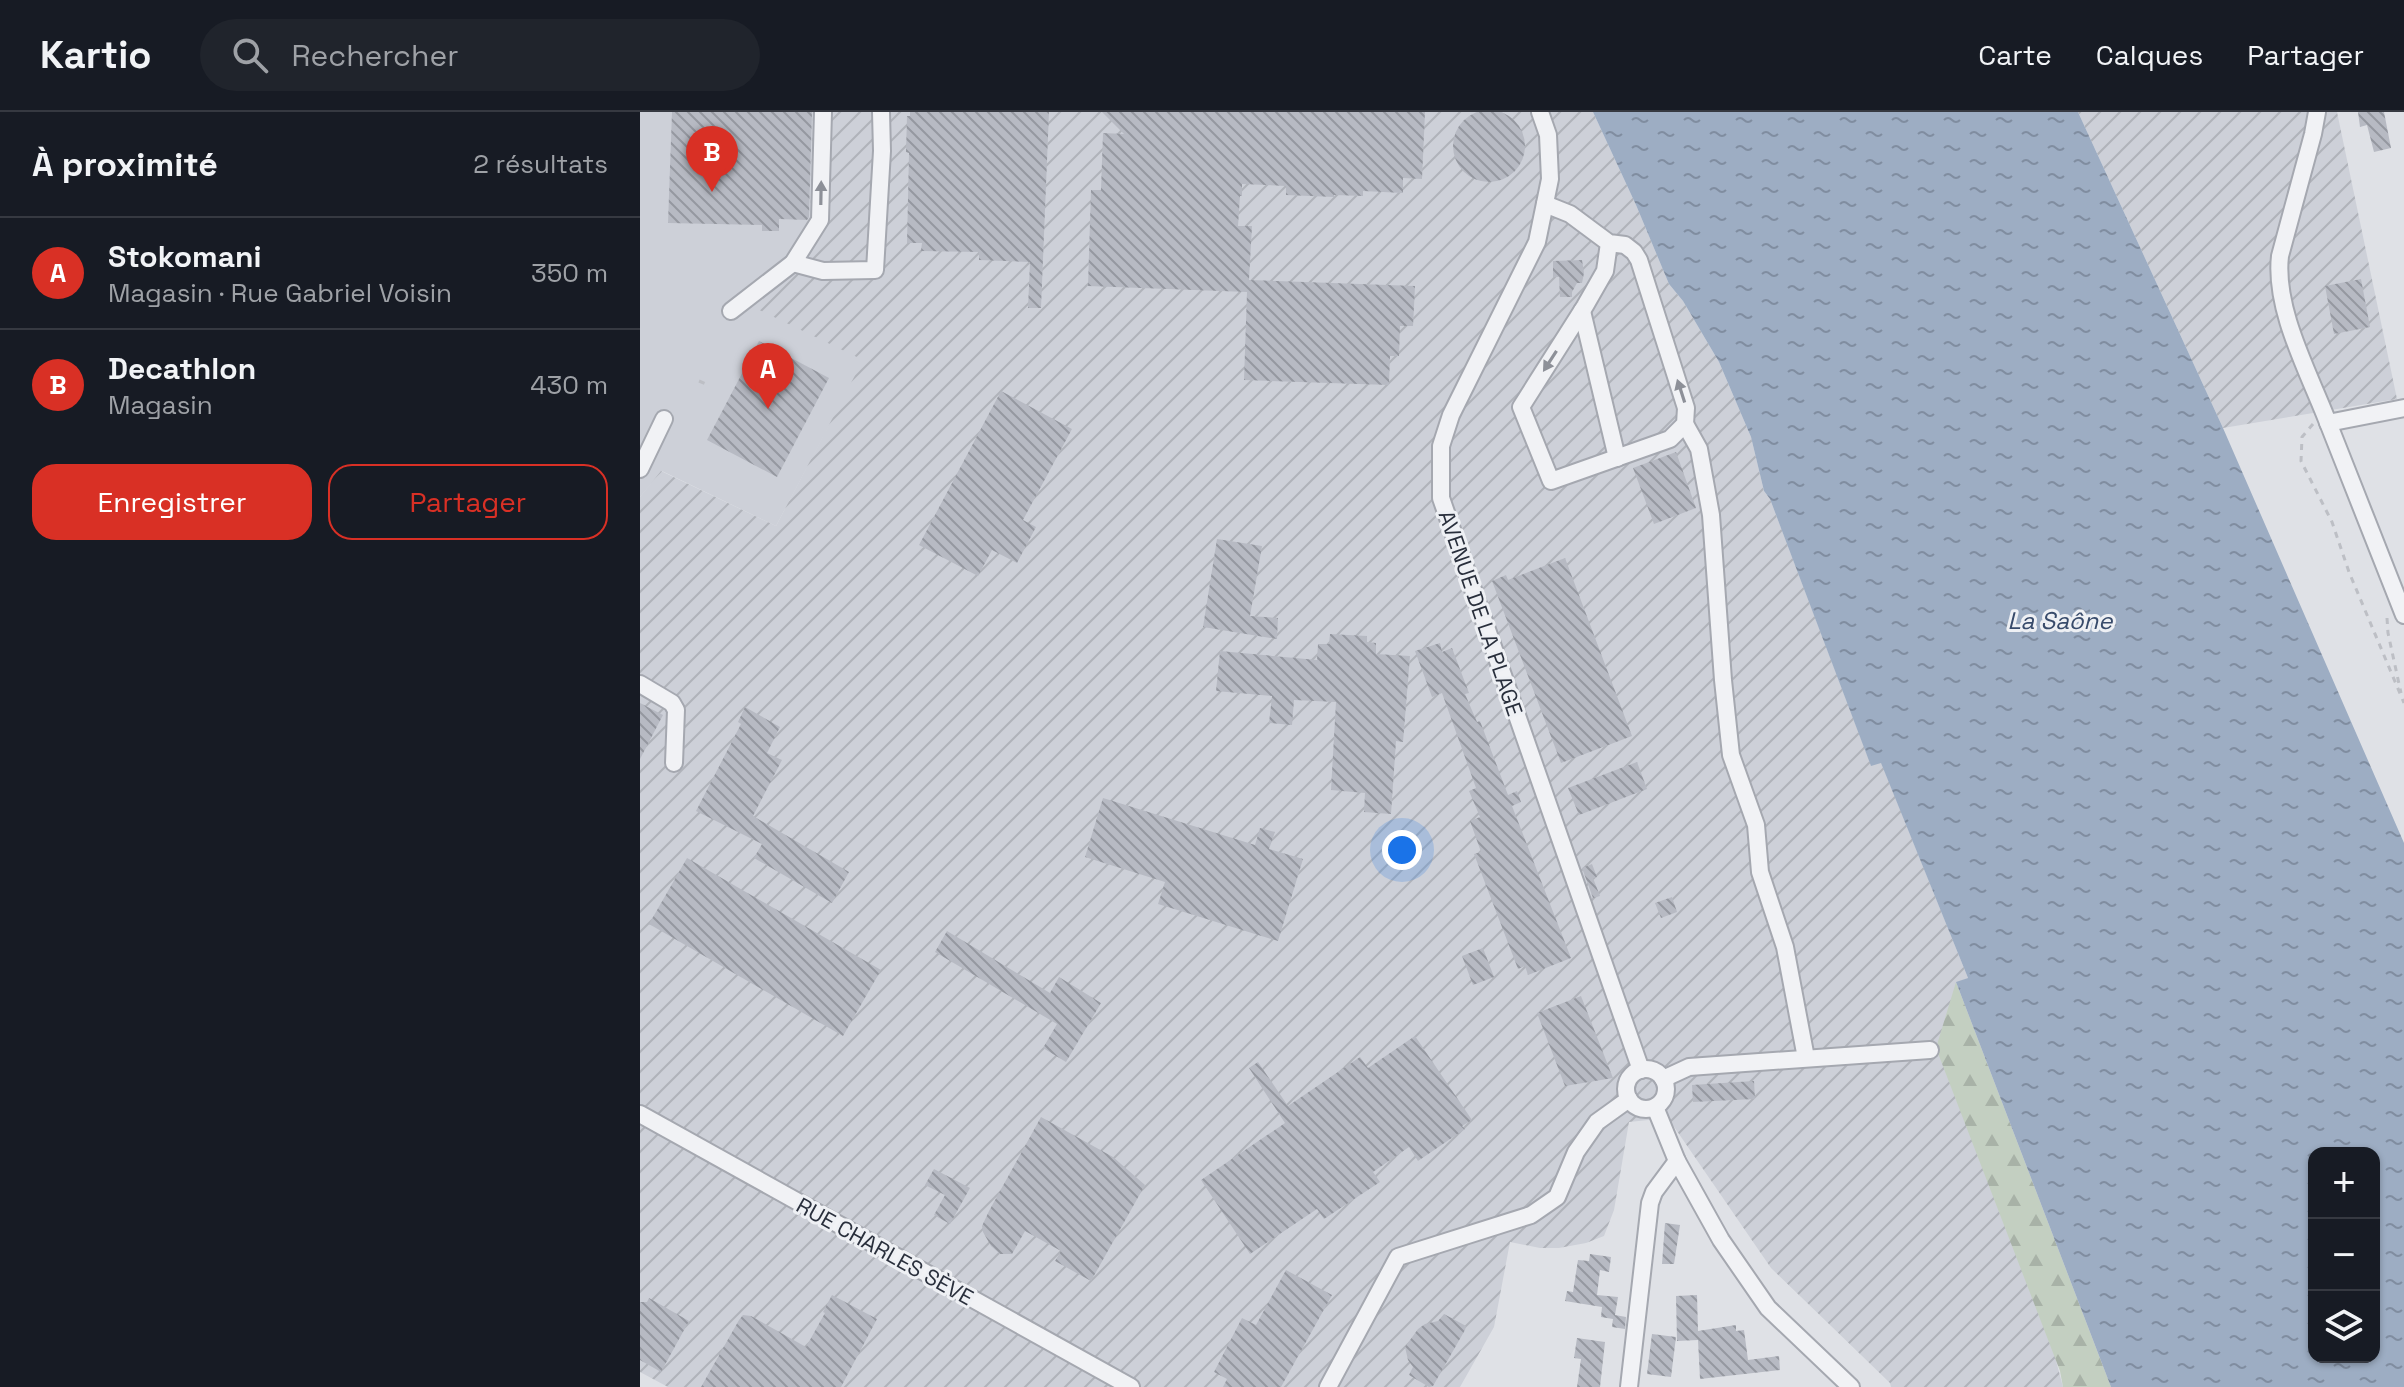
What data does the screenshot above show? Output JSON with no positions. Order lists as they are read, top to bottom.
{
  "streets": {
    "street": ["AVENUE DE LA PLAGE", "RUE CHARLES SÈVE"]
  },
  "water": ["La Saône"],
  "page": {
    "header": "Kartio",
    "search": "Rechercher",
    "nav": ["Carte", "Calques", "Partager"],
    "heading": ["À proximité", "2 résultats"],
    "pins": ["B", "A"],
    "list": [
      {
        "mark": "A",
        "name": "Stokomani",
        "note": "Magasin · Rue Gabriel Voisin",
        "value": "350 m"
      },
      {
        "mark": "B",
        "name": "Decathlon",
        "note": "Magasin",
        "value": "430 m"
      }
    ],
    "buttons": ["Enregistrer", "Partager"],
    "map_buttons": ["+", "−"]
  }
}
